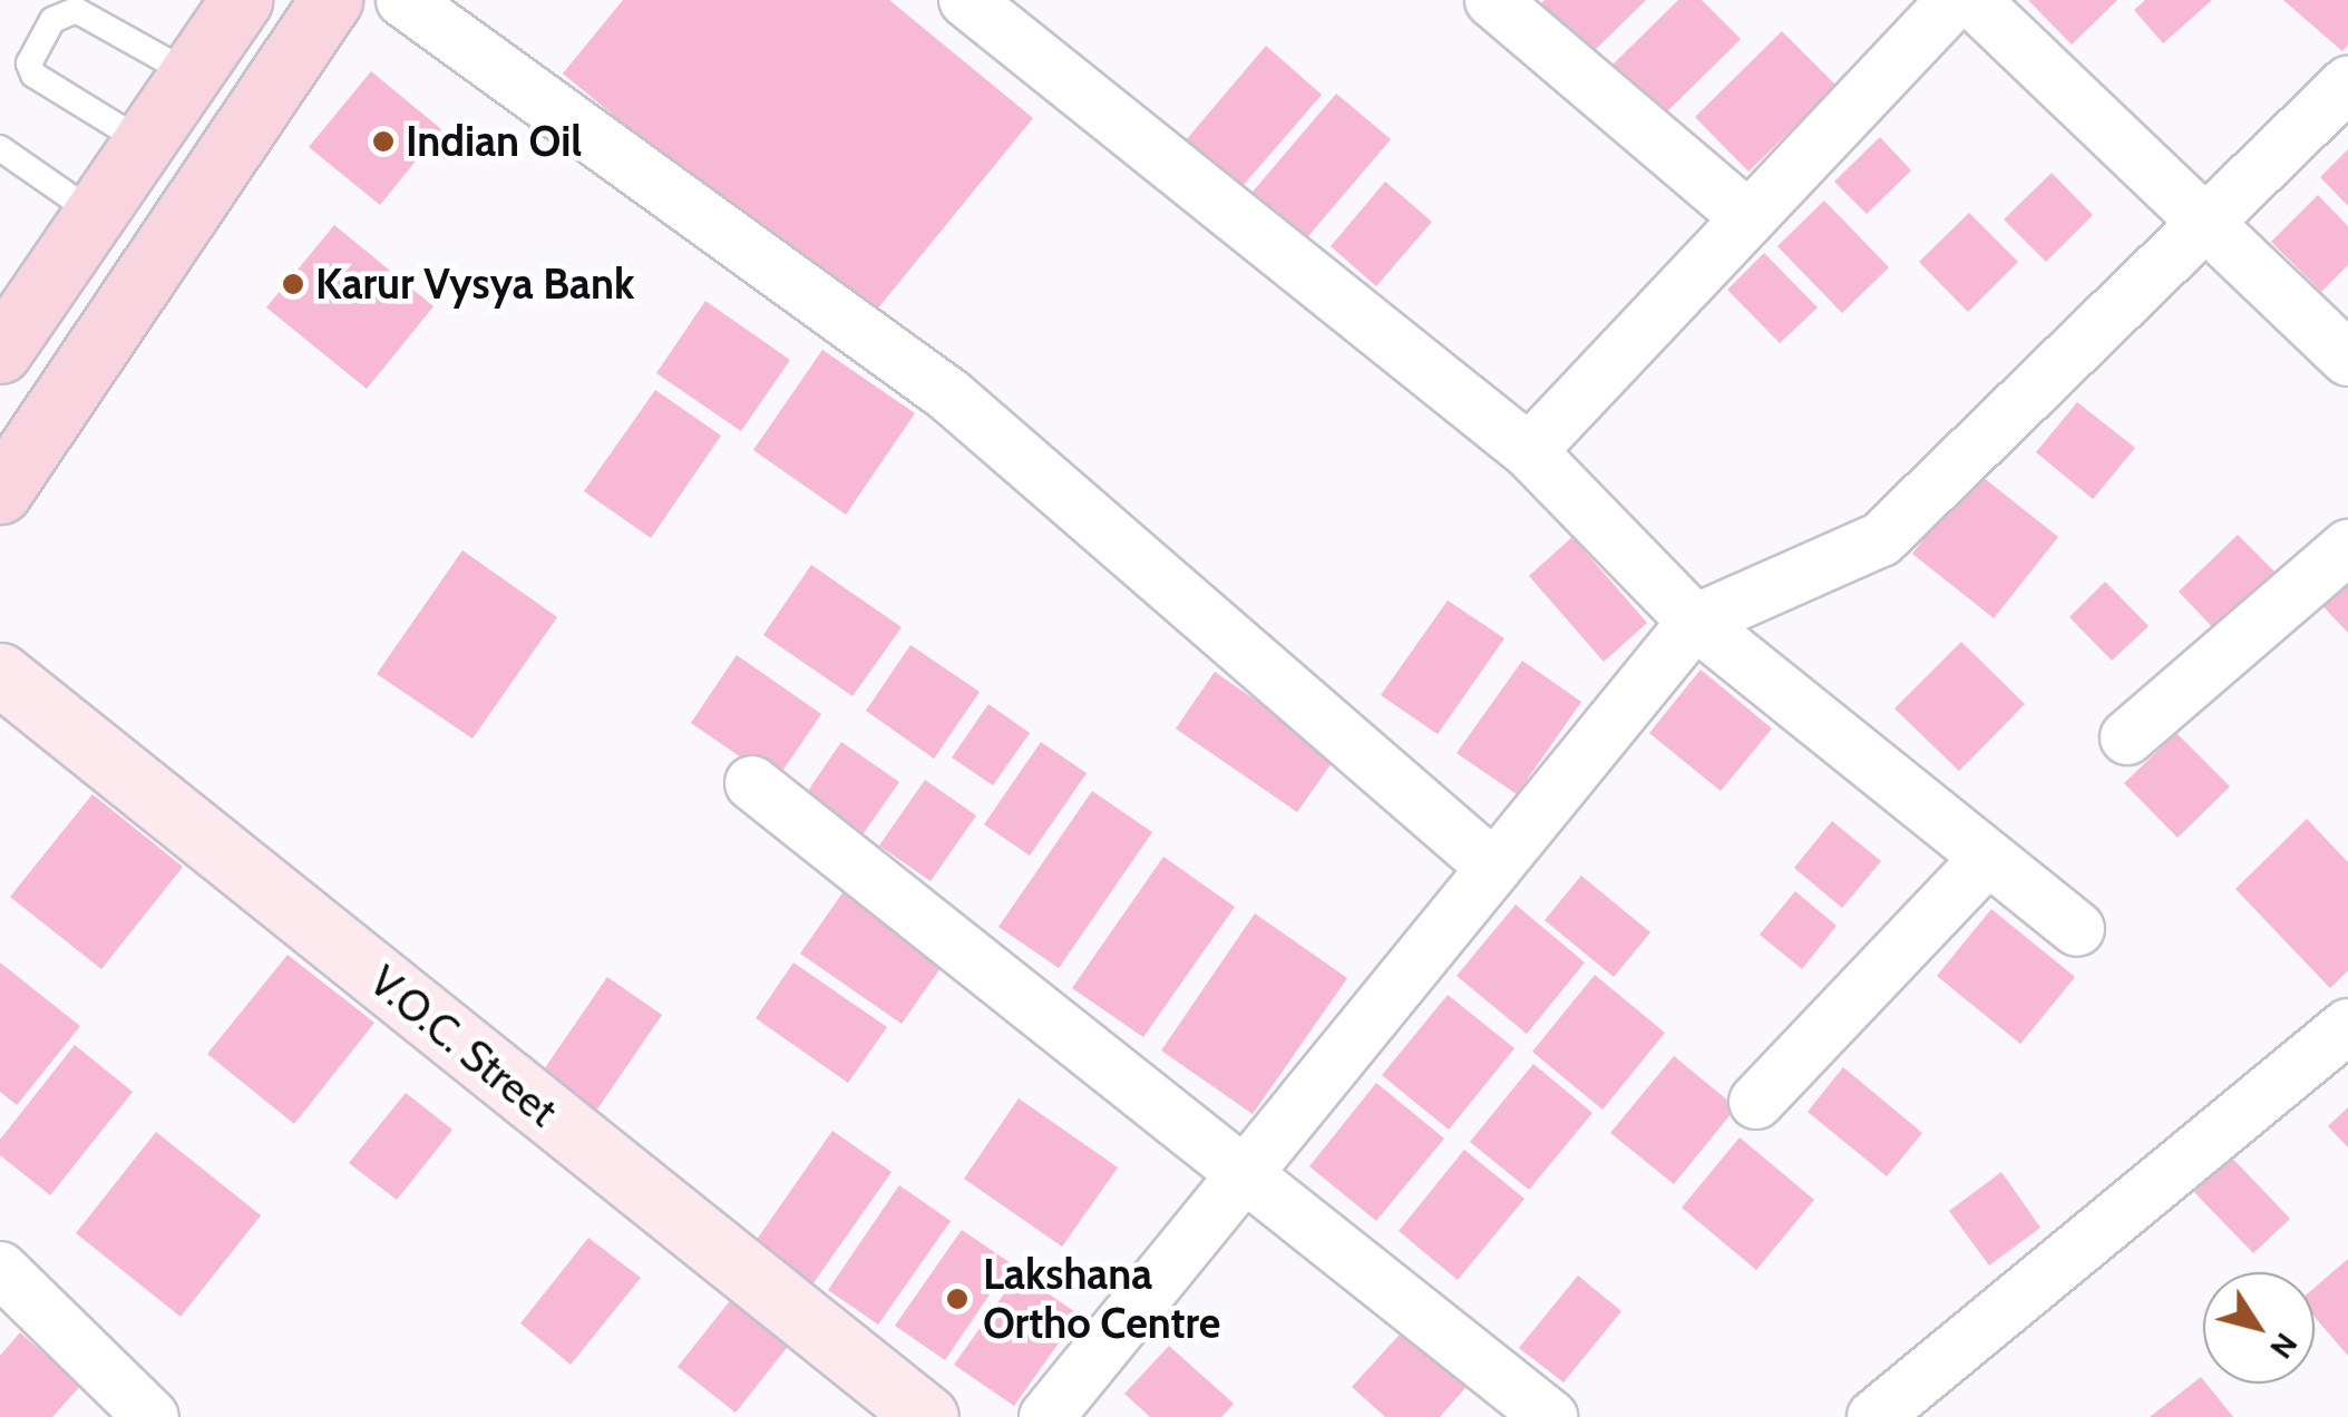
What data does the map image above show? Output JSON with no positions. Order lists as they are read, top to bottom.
{
  "streets": {
    "street": ["V.O.C. Street"]
  },
  "places": ["Indian Oil", "Karur Vysya Bank", "Lakshana Ortho Centre"],
  "north": "bottom right"
}
